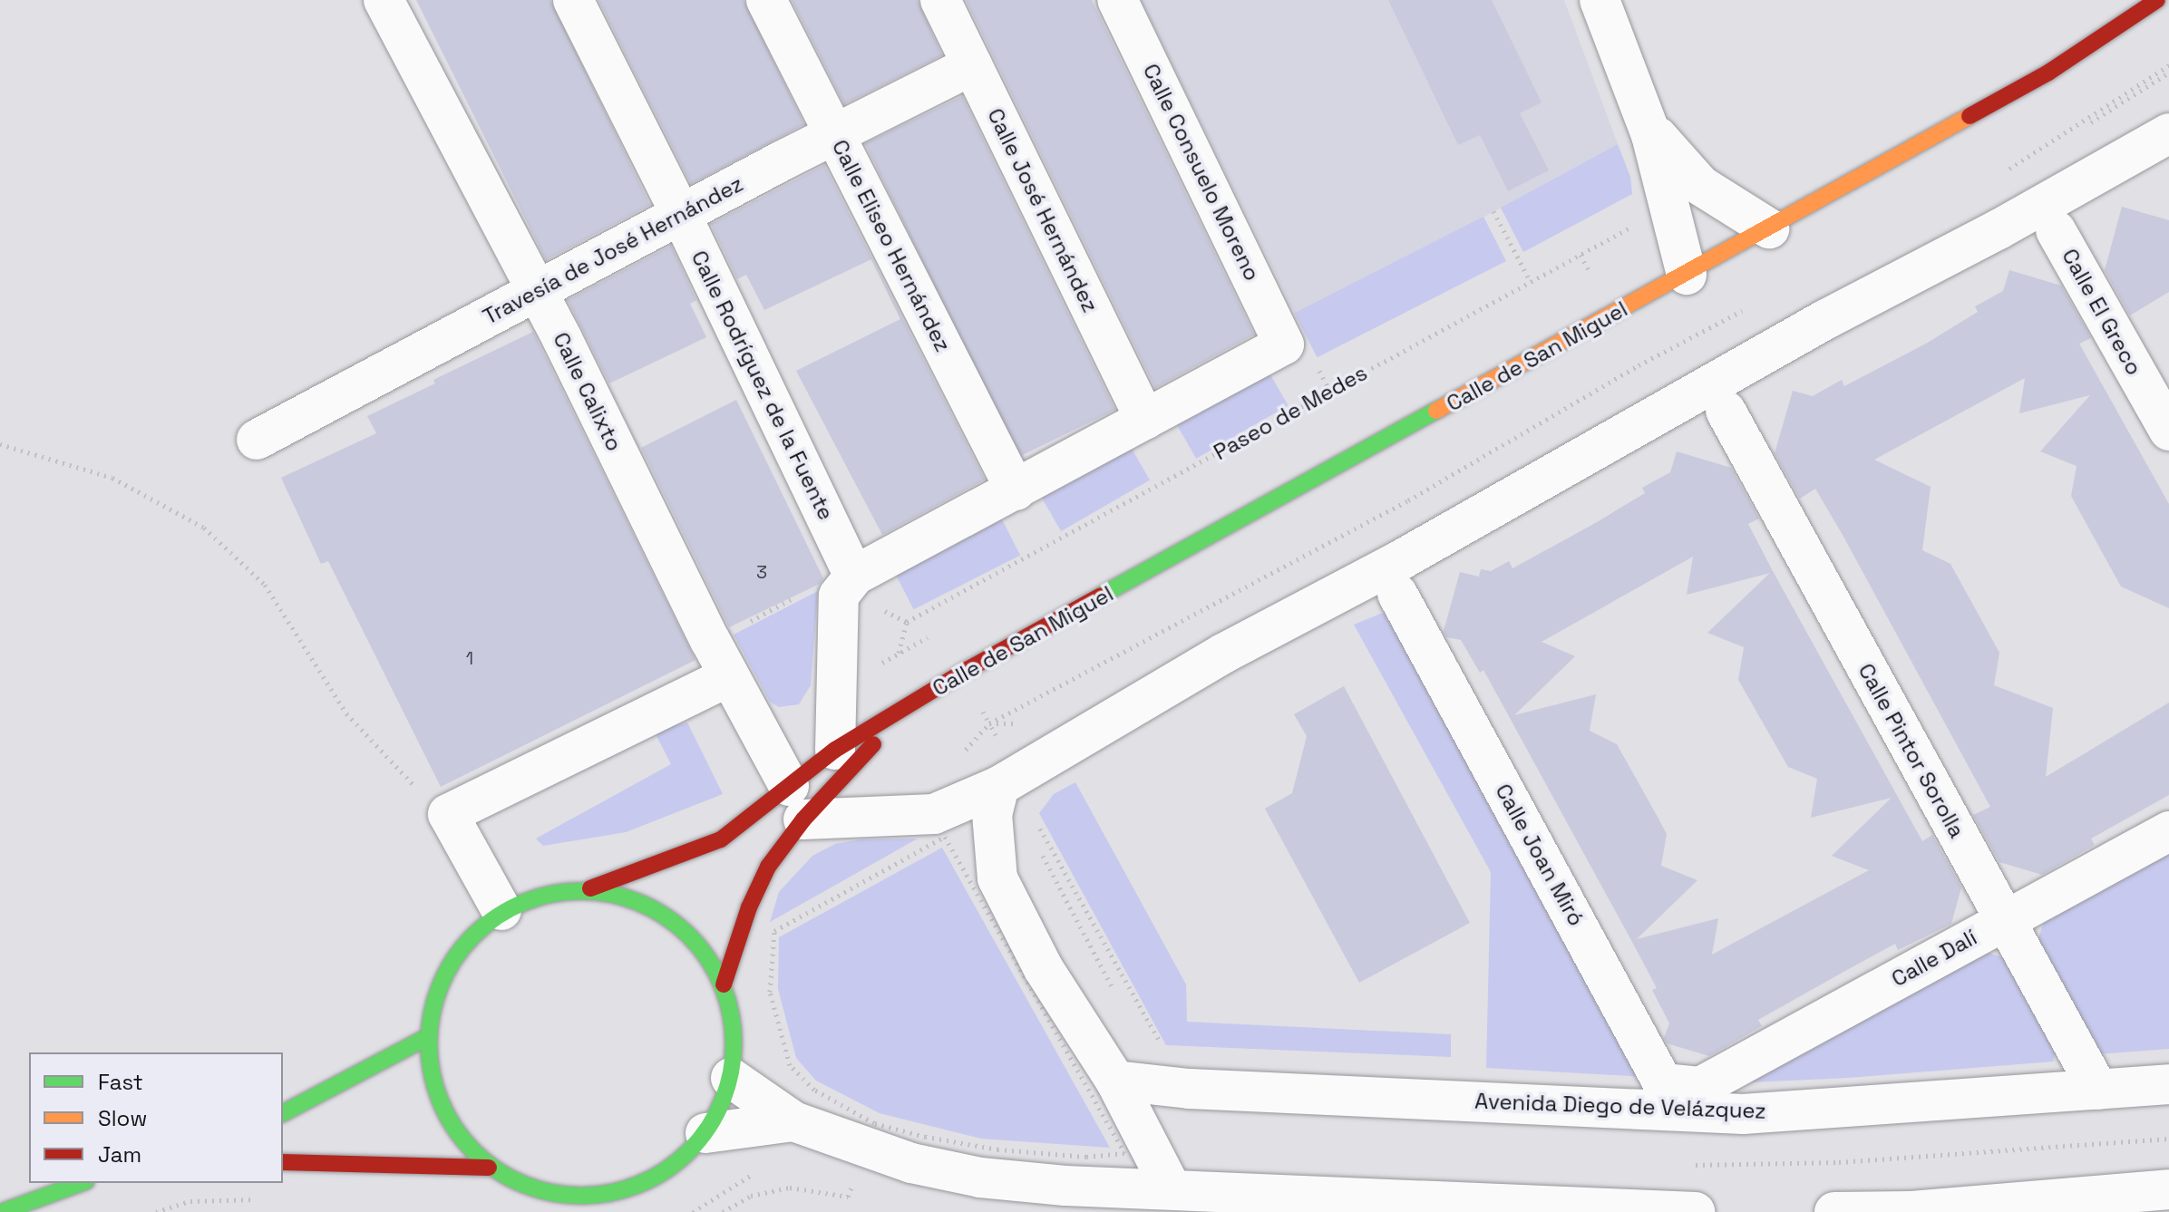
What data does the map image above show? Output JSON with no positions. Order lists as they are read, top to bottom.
{
  "streets": {
    "main road": ["Calle de San Miguel"],
    "street": [
      "Calle Consuelo Moreno",
      "Calle José Hernández",
      "Calle Eliseo Hernández",
      "Travesía de José Hernández",
      "Calle El Greco",
      "Calle Rodríguez de la Fuente",
      "Calle Calixto",
      "Calle Pintor Sorolla",
      "Calle Joan Miró",
      "Calle Dalí",
      "Avenida Diego de Velázquez"
    ],
    "path": ["Paseo de Medes"]
  },
  "crossings": [
    ["Calle Consuelo Moreno", "Calle José Hernández"],
    ["Calle José Hernández", "Travesía de José Hernández"],
    ["Calle Eliseo Hernández", "Travesía de José Hernández"],
    ["Travesía de José Hernández", "Calle Rodríguez de la Fuente"],
    ["Travesía de José Hernández", "Calle Calixto"],
    ["Calle de San Miguel", "Calle Calixto"],
    ["Calle Pintor Sorolla", "Calle Dalí"],
    ["Calle Pintor Sorolla", "Avenida Diego de Velázquez"],
    ["Calle Joan Miró", "Calle Dalí"]
  ],
  "house_numbers": ["3", "1"],
  "legend": ["Fast", "Slow", "Jam"]
}
